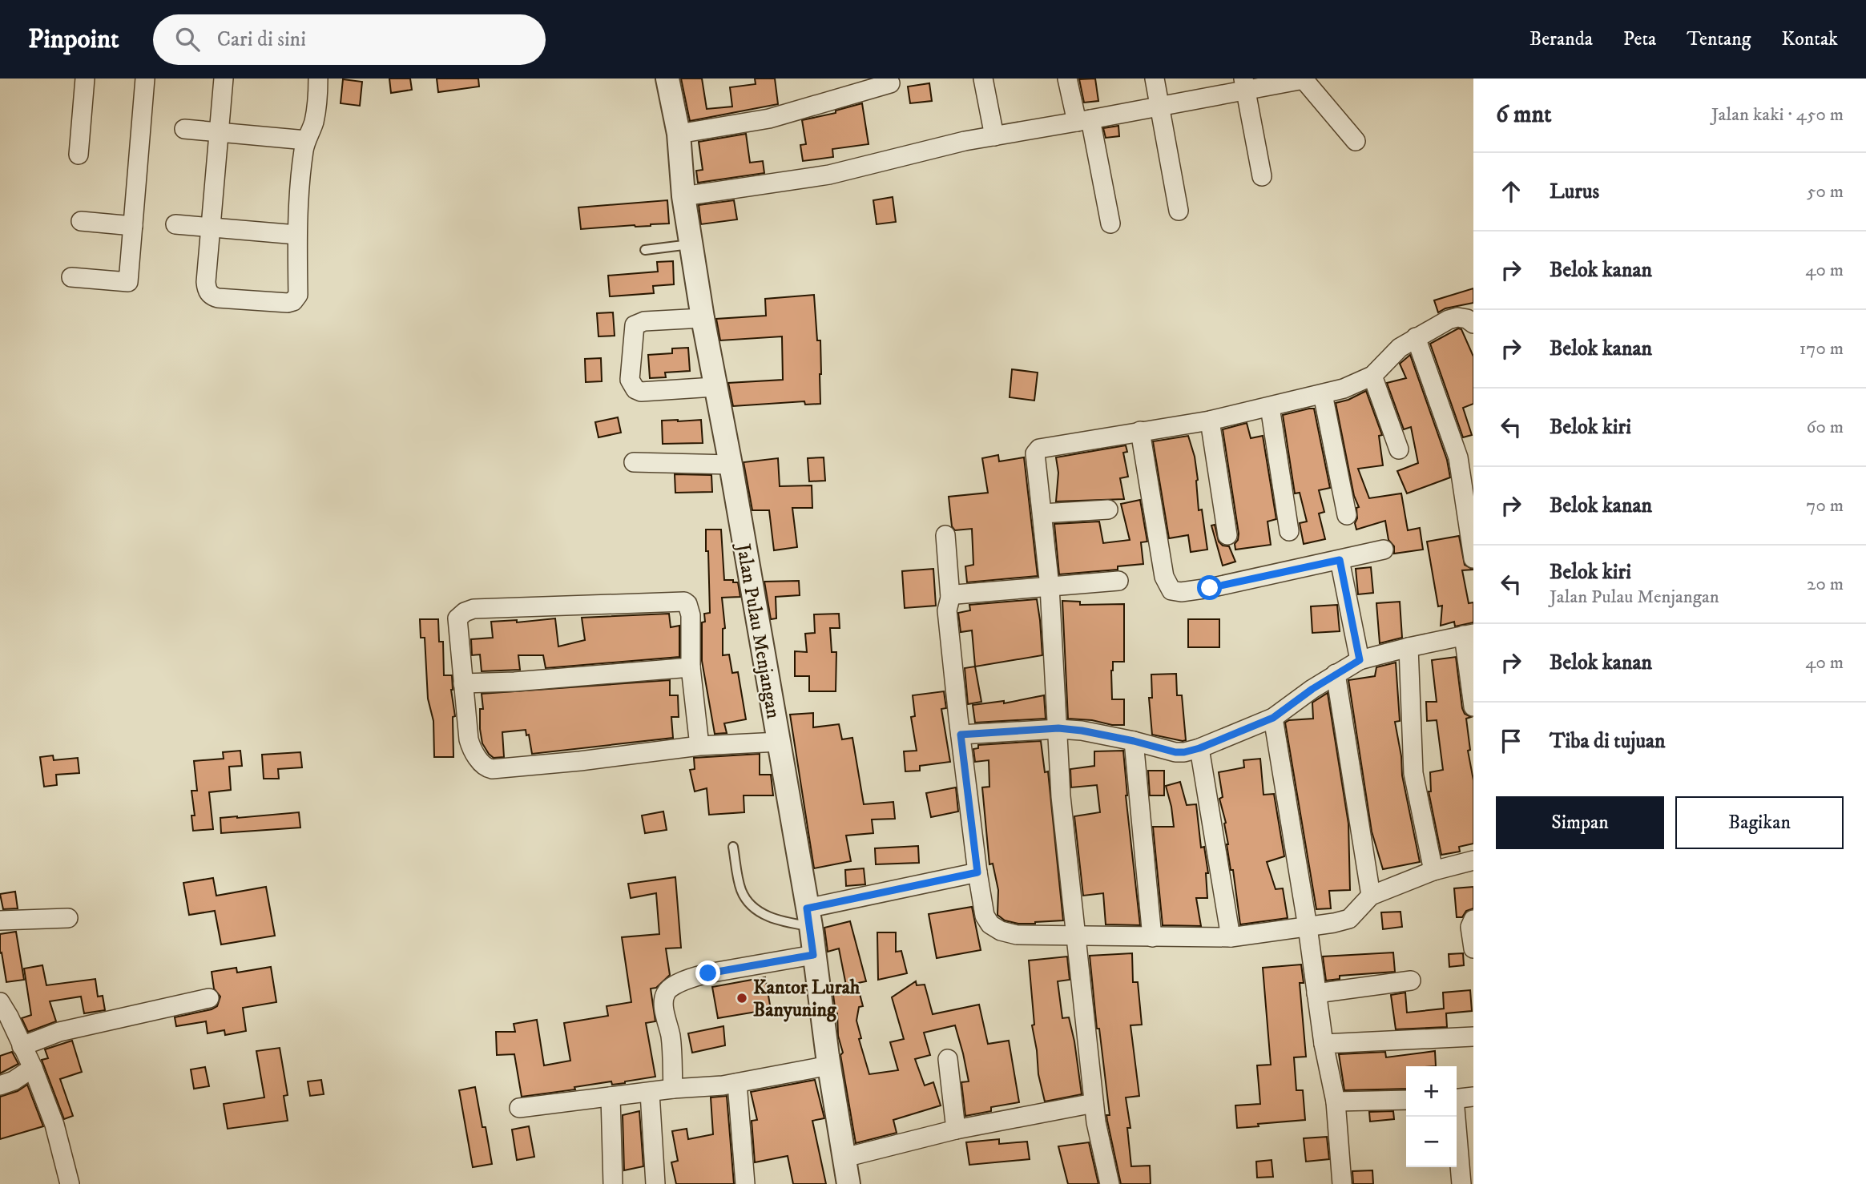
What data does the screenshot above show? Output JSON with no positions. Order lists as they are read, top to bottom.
{
  "streets": {
    "street": ["Jalan Pulau Menjangan"]
  },
  "places": ["Kantor Lurah Banyuning"],
  "page": {
    "header": "Pinpoint",
    "search": "Cari di sini",
    "nav": [
      "Beranda",
      "Peta",
      "Tentang",
      "Kontak"
    ],
    "heading": ["6 mnt", "Jalan kaki · 450 m"],
    "list": [
      ["Lurus", "50 m"],
      ["Belok kanan", "40 m"],
      ["Belok kanan", "170 m"],
      ["Belok kiri", "60 m"],
      ["Belok kanan", "70 m"],
      ["Belok kiri", "Jalan Pulau Menjangan", "20 m"],
      ["Belok kanan", "40 m"],
      "Tiba di tujuan"
    ],
    "buttons": ["Simpan", "Bagikan"],
    "map_buttons": ["+", "−"]
  }
}
